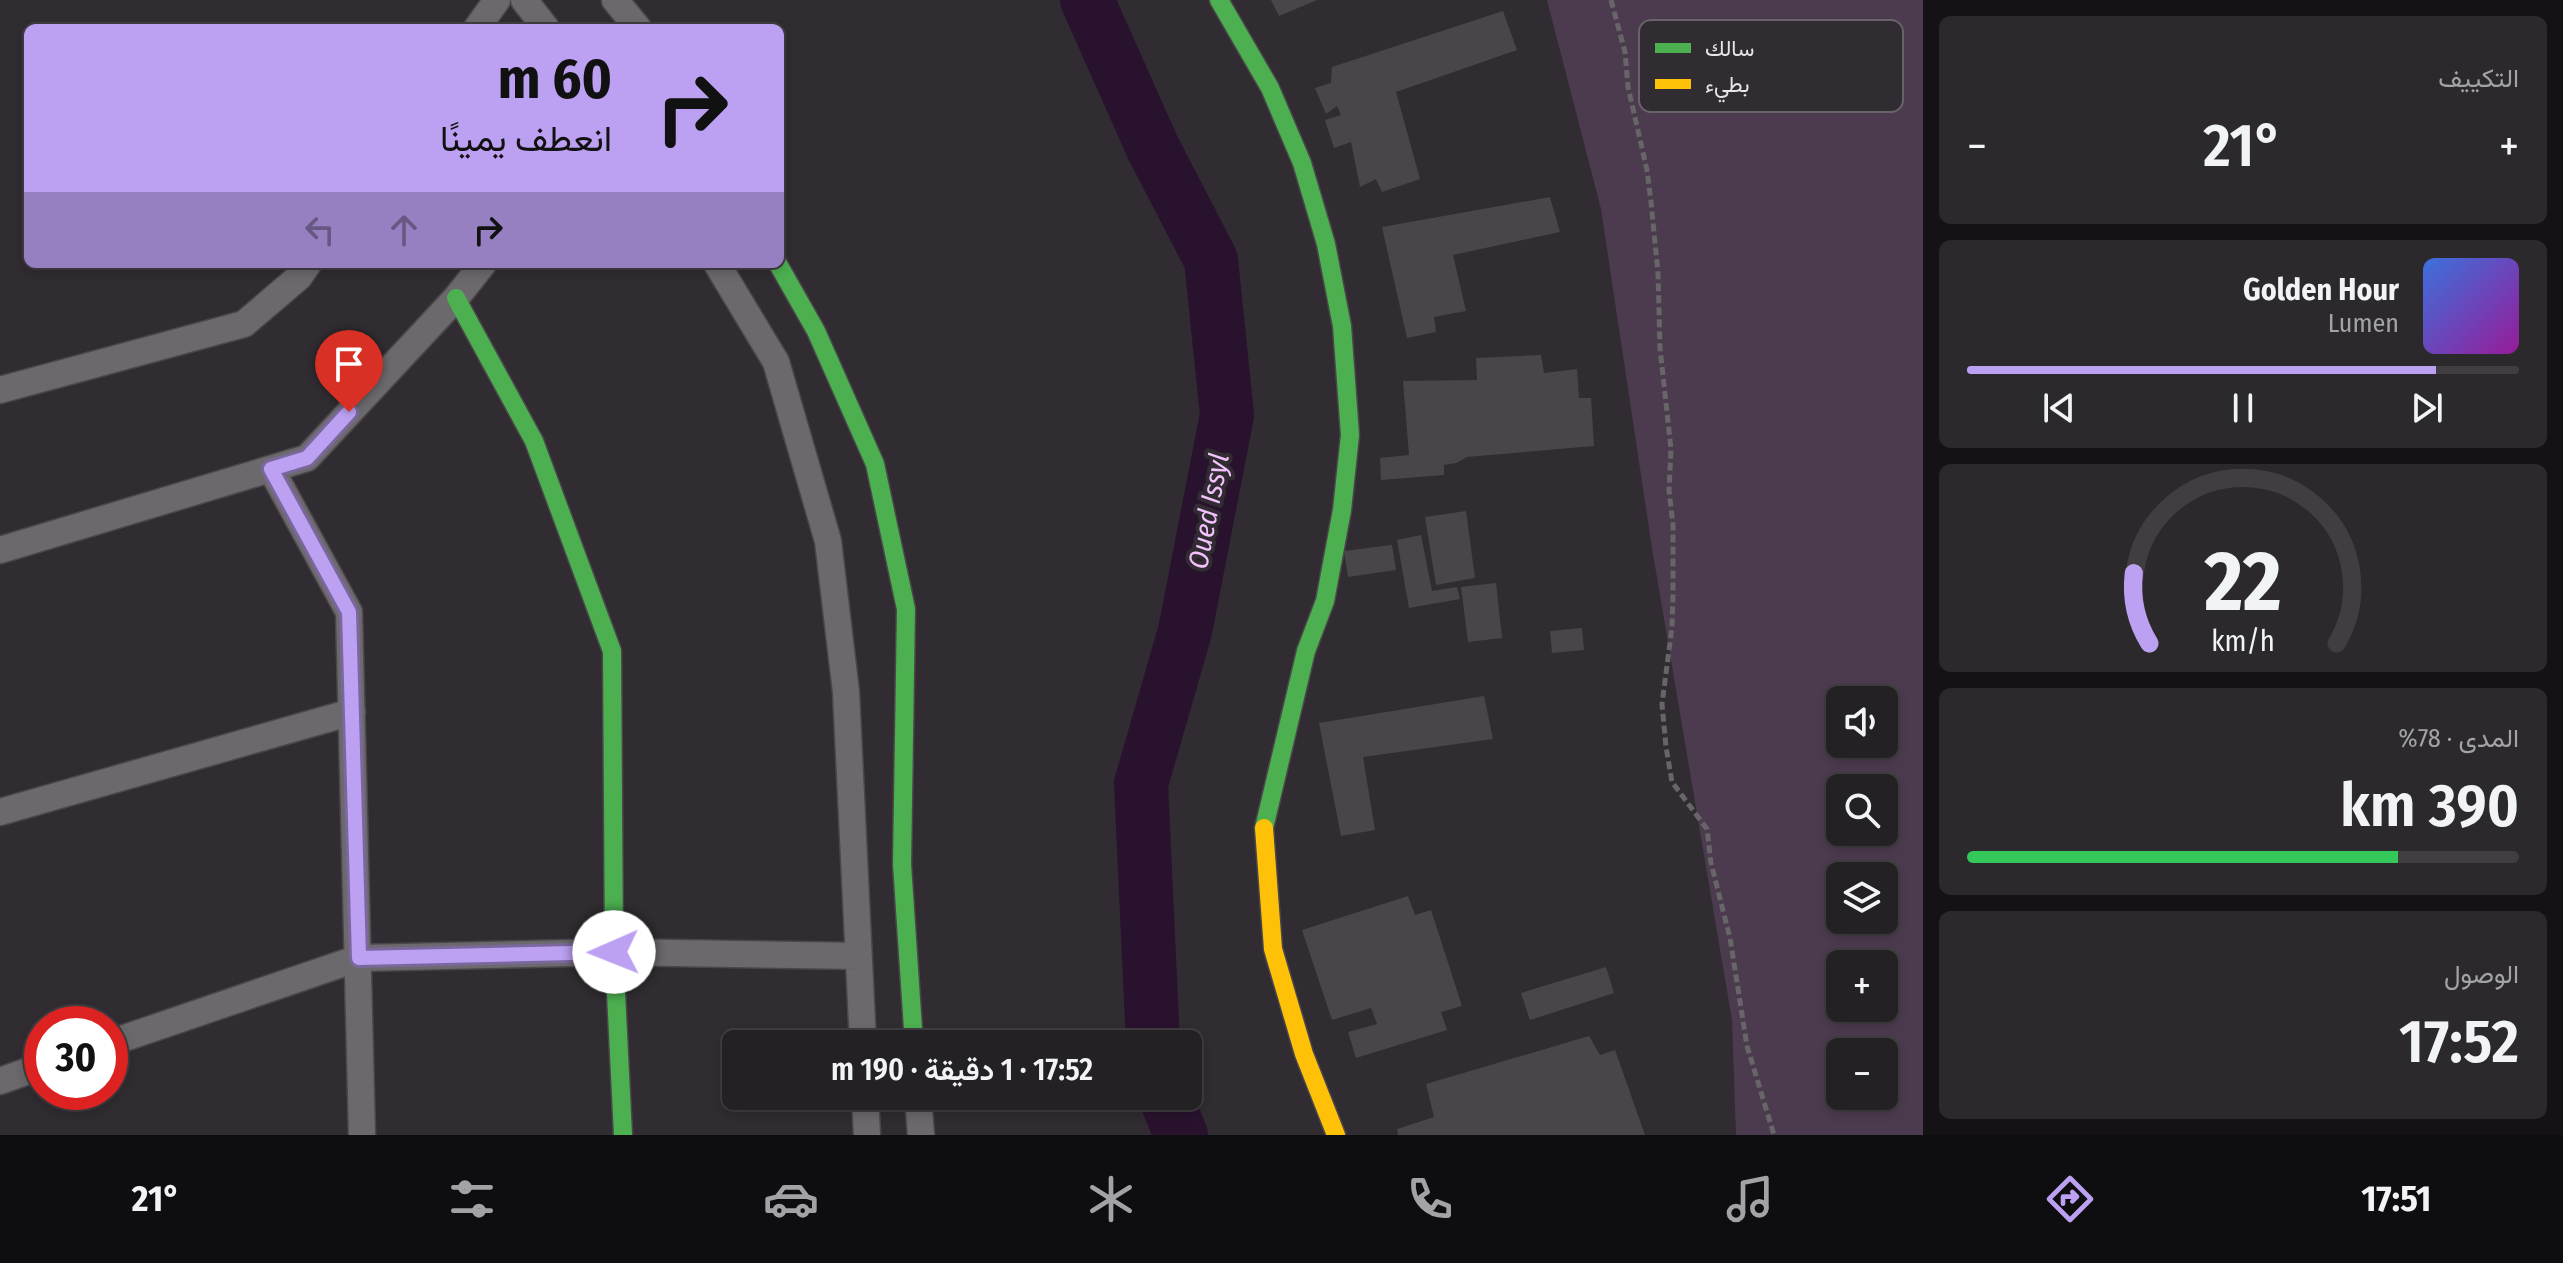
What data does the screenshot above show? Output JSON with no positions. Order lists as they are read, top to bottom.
{
  "water": ["Oued Issyl"],
  "legend": ["سالك", "بطيء"],
  "page": {
    "tile": [
      "التكييف",
      ["المدى · 78%", "390 km"],
      ["الوصول", "17:52"]
    ],
    "turn": ["60 m", "انعطف يمينًا"],
    "heat": ["−", "21°", "+"],
    "song": ["Golden Hour", "Lumen"],
    "map_buttons": ["+", "−"],
    "limit": "30",
    "trip": "17:52 · 1 دقيقة · 190 m",
    "tabs": ["17:51", "21°"],
    "gauge": ["22", "km/h"]
  }
}
